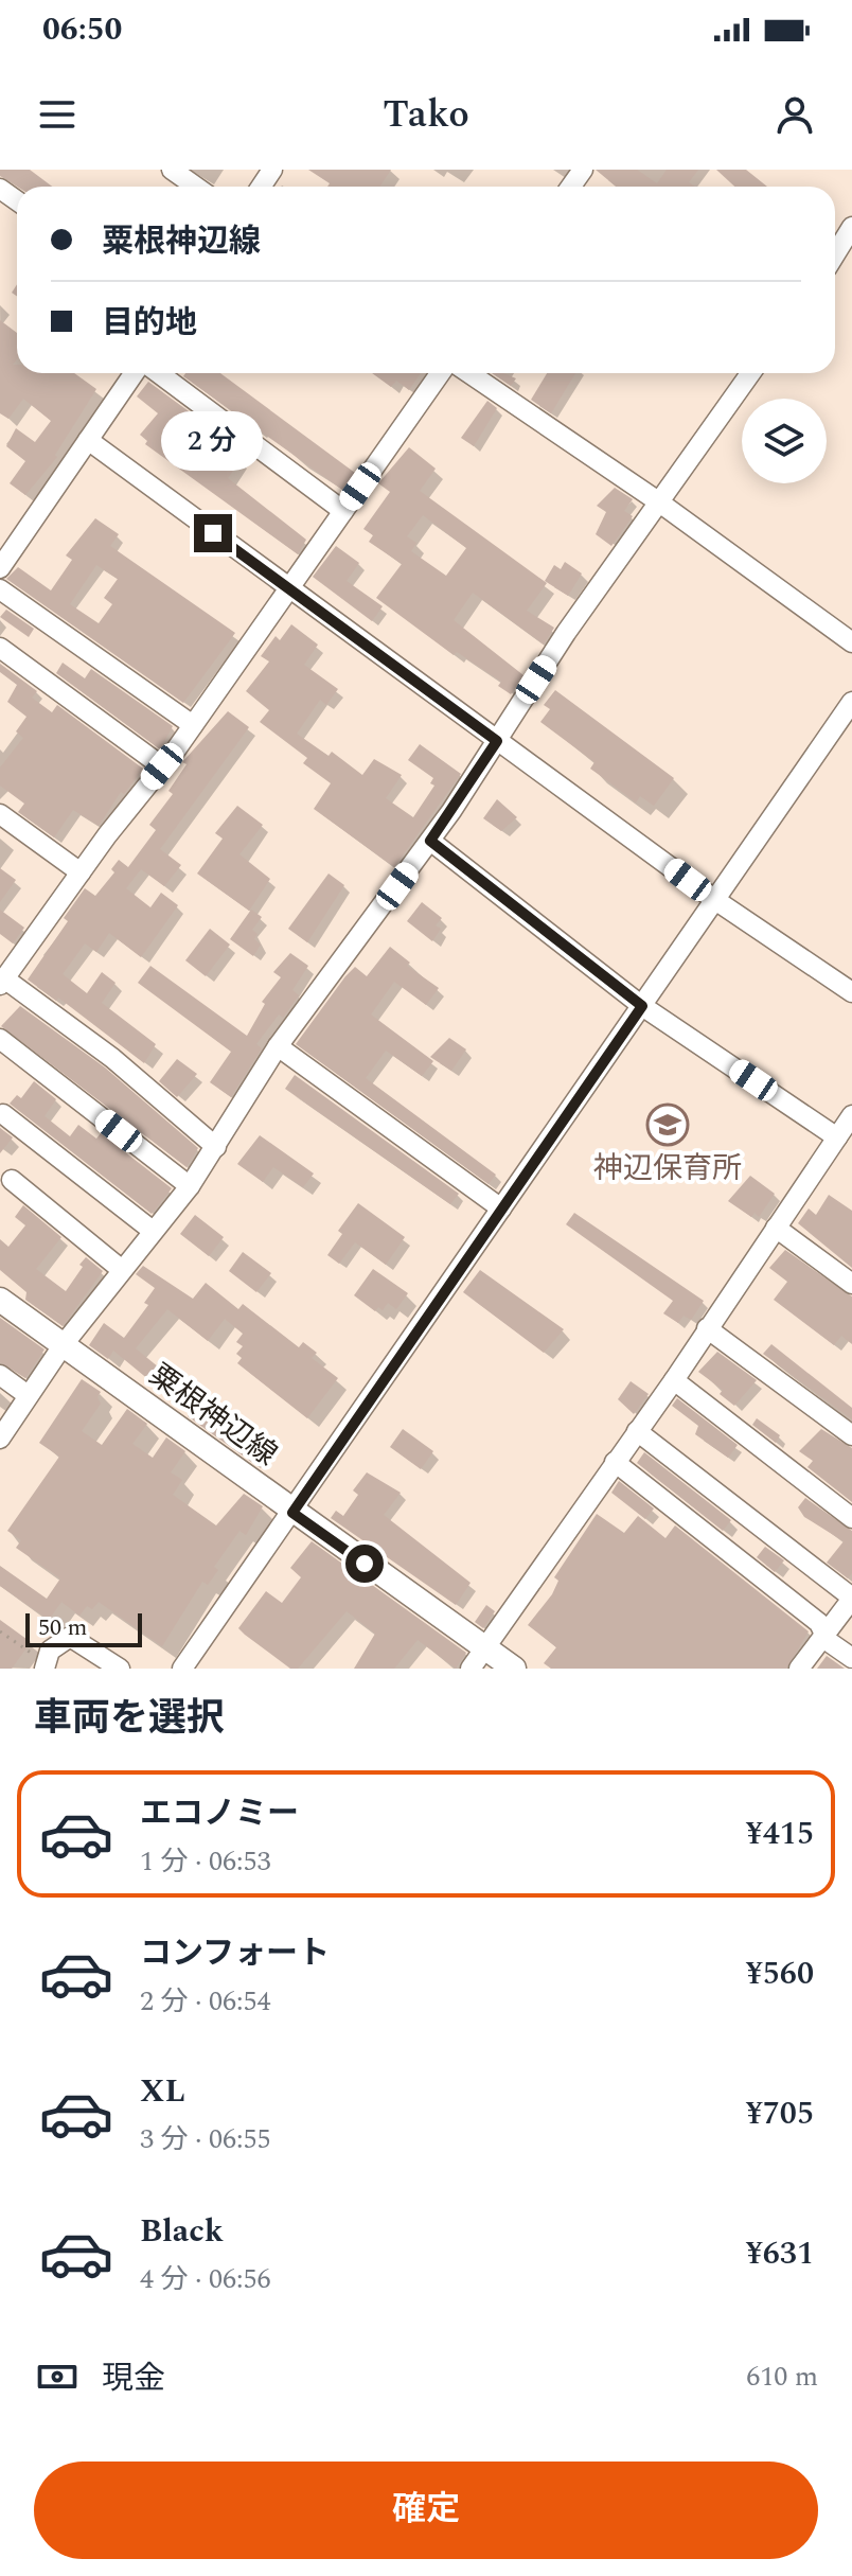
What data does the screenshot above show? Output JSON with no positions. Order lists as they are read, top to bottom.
{
  "streets": {
    "main road": ["粟根神辺線"]
  },
  "places": {
    "school or university": ["神辺保育所"]
  },
  "scale_bar": "50 m",
  "page": {
    "status": "06:50",
    "header": "Tako",
    "banner": ["粟根神辺線", "目的地"],
    "bubble": "2 分",
    "scale": "50 m",
    "heading": "車両を選択",
    "list": [
      {
        "name": "エコノミー",
        "note": "1 分 · 06:53",
        "value": "¥415"
      },
      {
        "name": "コンフォート",
        "note": "2 分 · 06:54",
        "value": "¥560"
      },
      {
        "name": "XL",
        "note": "3 分 · 06:55",
        "value": "¥705"
      },
      {
        "name": "Black",
        "note": "4 分 · 06:56",
        "value": "¥631"
      }
    ],
    "pay": ["現金", "610 m"],
    "buttons": "確定"
  }
}
